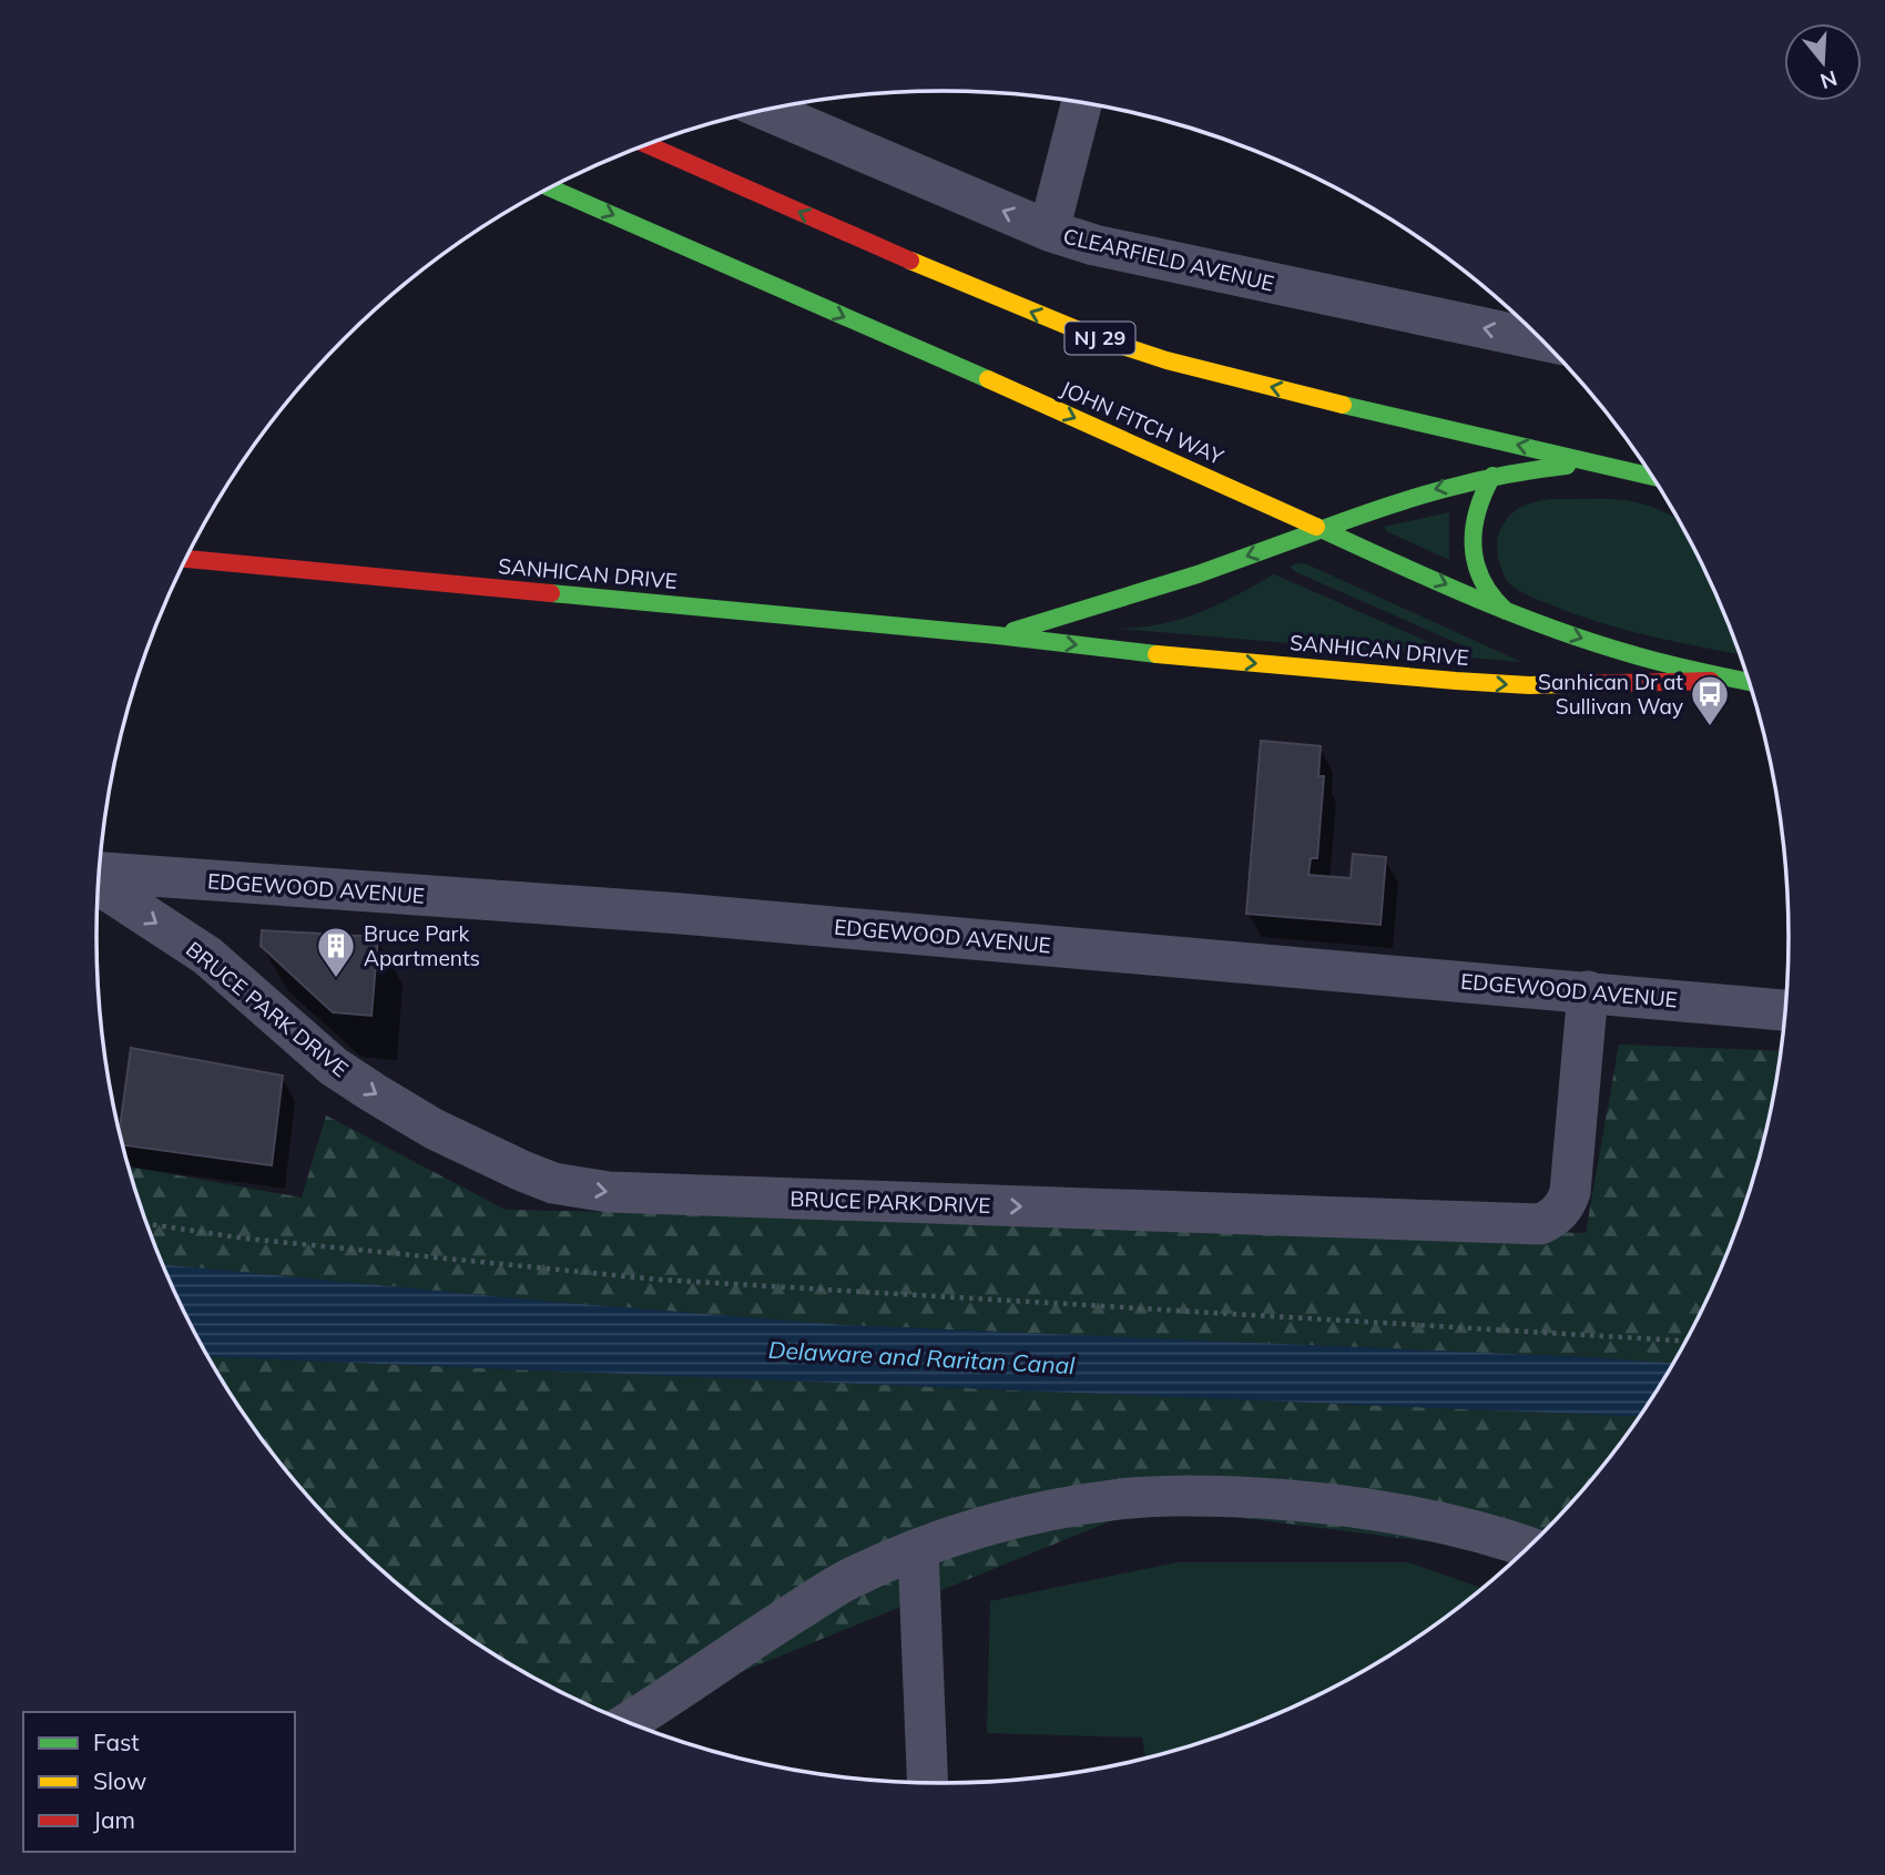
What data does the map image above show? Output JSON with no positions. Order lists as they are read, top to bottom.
{
  "streets": {
    "main road": ["NJ 29", "JOHN FITCH WAY", "SANHICAN DRIVE"],
    "street": ["CLEARFIELD AVENUE", "EDGEWOOD AVENUE", "BRUCE PARK DRIVE"]
  },
  "crossings": [
    ["NJ 29", "SANHICAN DRIVE"],
    ["JOHN FITCH WAY", "SANHICAN DRIVE"],
    ["EDGEWOOD AVENUE", "BRUCE PARK DRIVE"]
  ],
  "one_way": ["CLEARFIELD AVENUE"],
  "water": ["Delaware and Raritan Canal"],
  "places": {
    "bus stop": ["Sanhican Dr at Sullivan Way"],
    "building": ["Bruce Park Apartments"]
  },
  "legend": ["Fast", "Slow", "Jam"],
  "north": "bottom"
}
